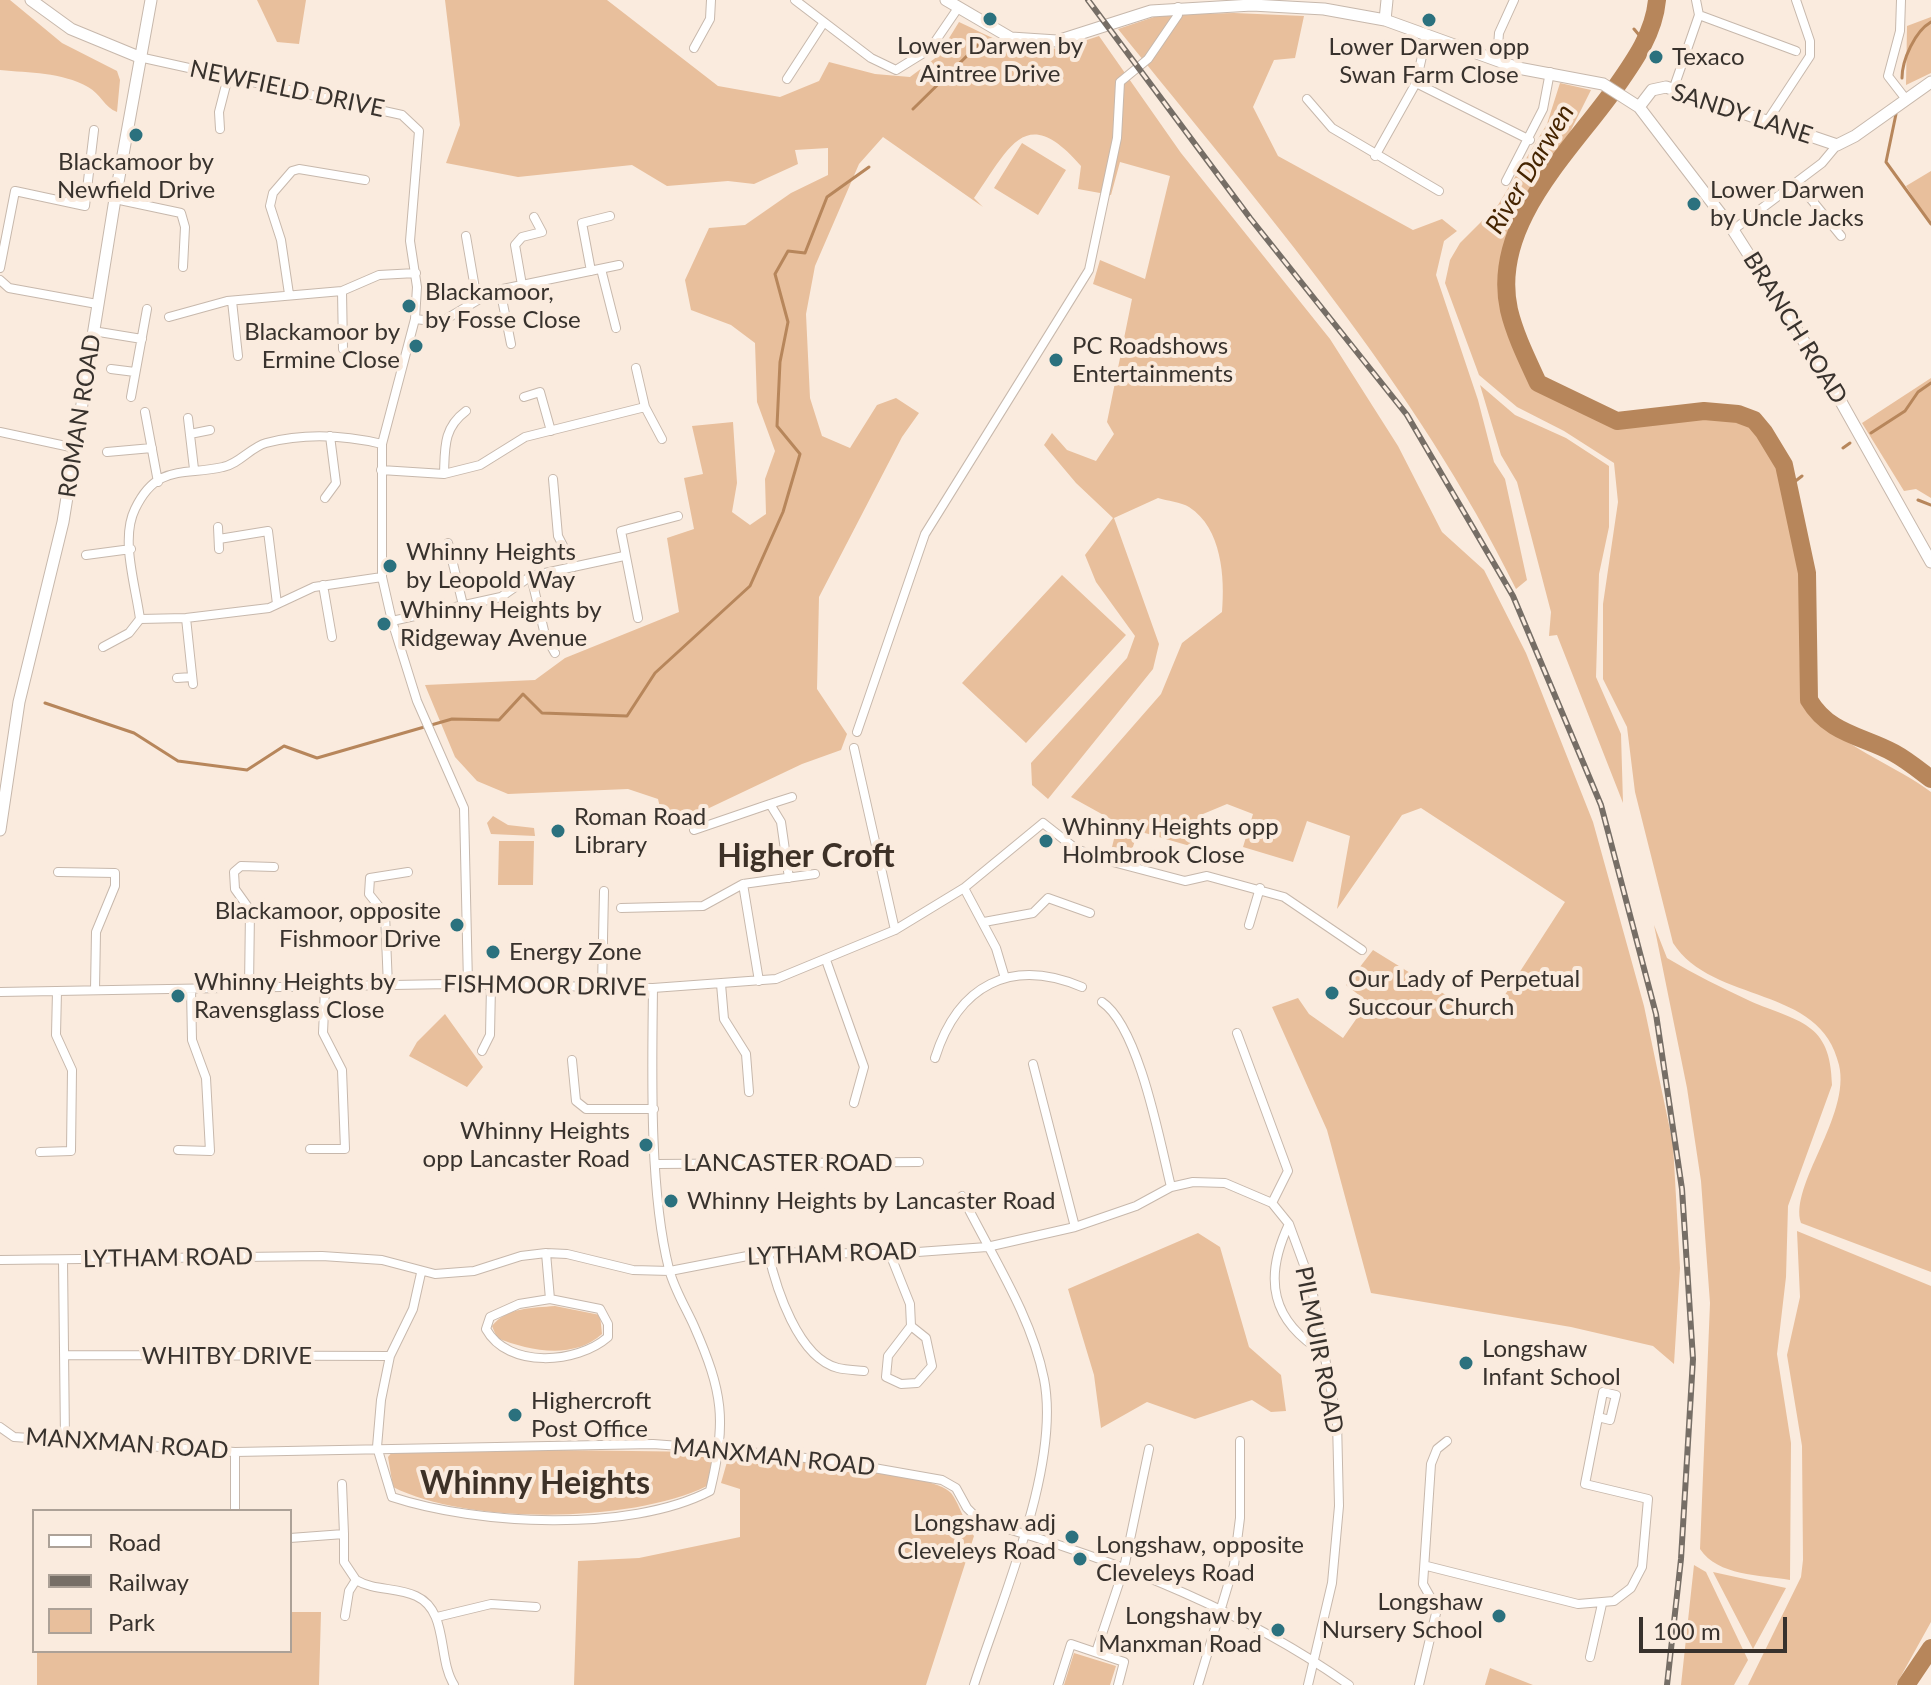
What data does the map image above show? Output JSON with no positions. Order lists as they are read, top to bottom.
{
  "streets": {
    "street": [
      "NEWFIELD DRIVE",
      "SANDY LANE",
      "BRANCH ROAD",
      "ROMAN ROAD",
      "FISHMOOR DRIVE",
      "LANCASTER ROAD",
      "LYTHAM ROAD",
      "PILMUIR ROAD",
      "WHITBY DRIVE",
      "MANXMAN ROAD"
    ]
  },
  "crossings": [
    ["NEWFIELD DRIVE", "ROMAN ROAD"],
    ["NEWFIELD DRIVE", "FISHMOOR DRIVE"],
    ["SANDY LANE", "BRANCH ROAD"],
    ["LYTHAM ROAD", "PILMUIR ROAD"],
    ["PILMUIR ROAD", "MANXMAN ROAD"]
  ],
  "districts": ["Higher Croft", "Whinny Heights"],
  "water": ["River Darwen"],
  "places": [
    "Lower Darwen by Aintree Drive",
    "Lower Darwen opp Swan Farm Close",
    "Texaco",
    "Blackamoor by Newfield Drive",
    "Lower Darwen by Uncle Jacks",
    "Blackamoor, by Fosse Close",
    "Blackamoor by Ermine Close",
    "PC Roadshows Entertainments",
    "Whinny Heights by Leopold Way",
    "Whinny Heights by Ridgeway Avenue",
    "Roman Road Library",
    "Whinny Heights opp Holmbrook Close",
    "Blackamoor, opposite Fishmoor Drive",
    "Energy Zone",
    "Our Lady of Perpetual Succour Church",
    "Whinny Heights by Ravensglass Close",
    "Whinny Heights opp Lancaster Road",
    "Whinny Heights by Lancaster Road",
    "Longshaw Infant School",
    "Highercroft Post Office",
    "Longshaw adj Cleveleys Road",
    "Longshaw, opposite Cleveleys Road",
    "Longshaw Nursery School",
    "Longshaw by Manxman Road"
  ],
  "legend": ["Road", "Railway", "Park"],
  "scale_bar": "100 m"
}
